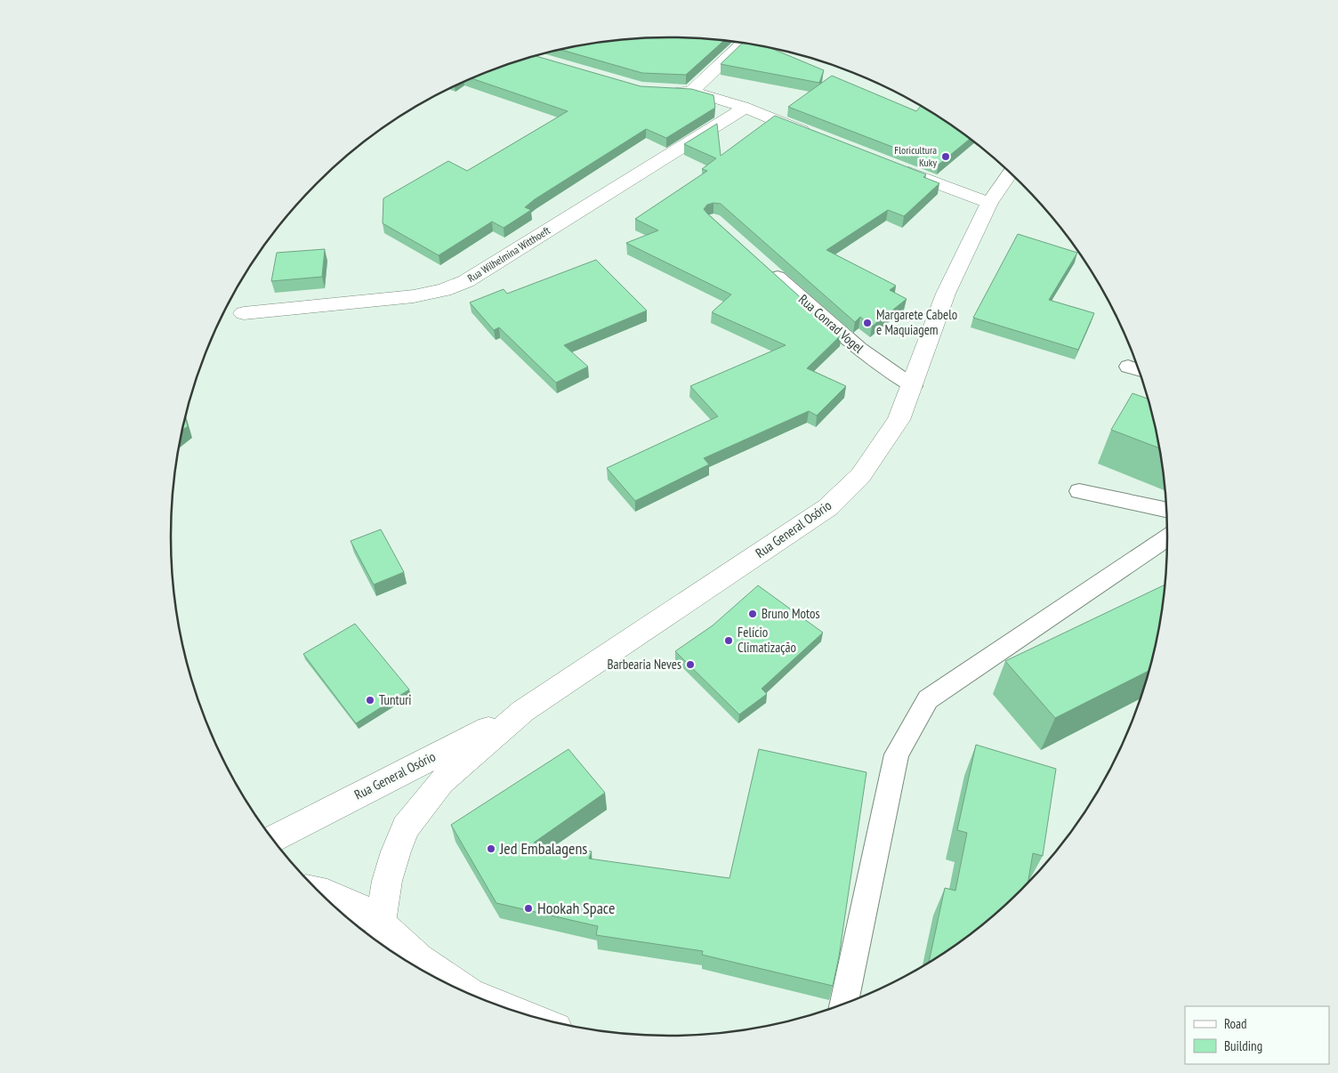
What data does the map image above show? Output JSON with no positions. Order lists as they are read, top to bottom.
{
  "streets": {
    "main road": ["Rua Wilhelmina Witthoeft", "Rua General Osório"],
    "lane": ["Rua Conrad Vogel"]
  },
  "crossings": [
    ["Rua Conrad Vogel", "Rua General Osório"]
  ],
  "places": [
    "Floricultura Kuky",
    "Margarete Cabelo e Maquiagem",
    "Bruno Motos",
    "Felício Climatização",
    "Barbearia Neves",
    "Tunturi",
    "Jed Embalagens",
    "Hookah Space"
  ],
  "legend": ["Road", "Building"]
}
